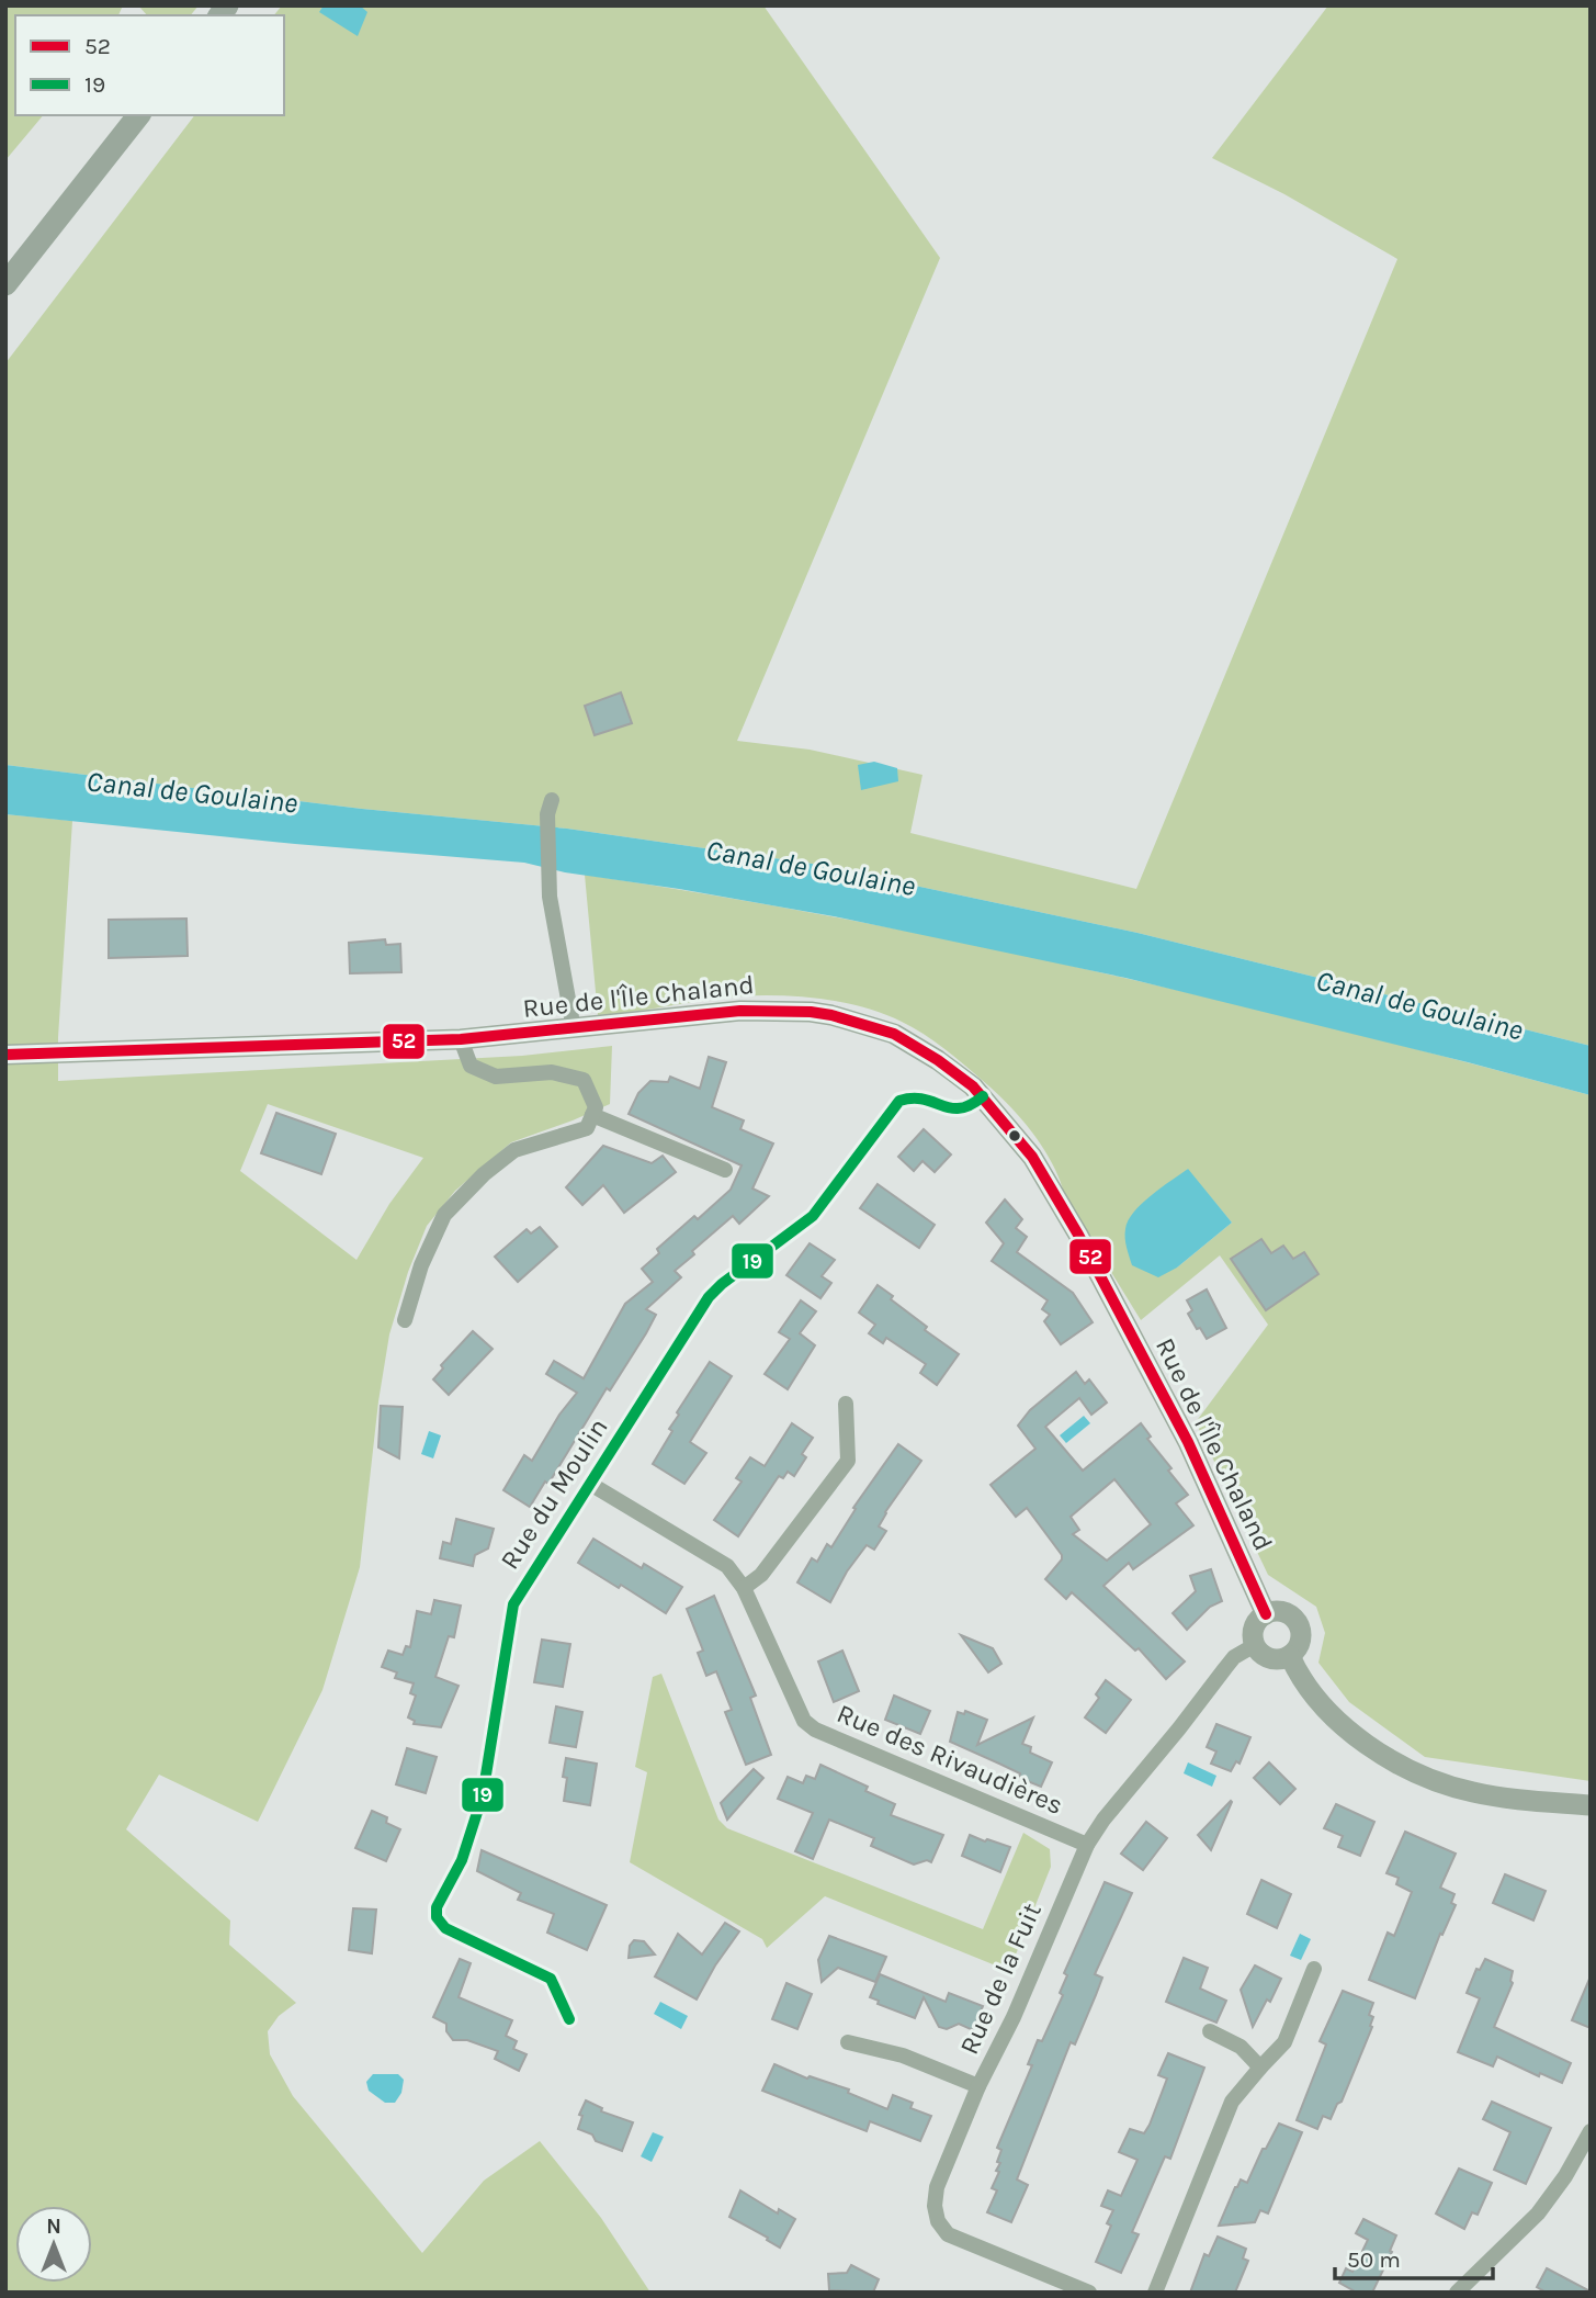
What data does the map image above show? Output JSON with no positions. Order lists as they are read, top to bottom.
{
  "streets": {
    "street": [
      "Rue de l'Île Chaland",
      "Rue du Moulin",
      "Rue des Rivaudières",
      "Rue de la Fuit"
    ]
  },
  "crossings": [
    ["Rue de l'Île Chaland", "Rue du Moulin"],
    ["Rue de l'Île Chaland", "Rue de la Fuit"],
    ["Rue du Moulin", "Rue des Rivaudières"],
    ["Rue des Rivaudières", "Rue de la Fuit"]
  ],
  "water": ["Canal de Goulaine"],
  "lines": ["transit line 52", "transit line 19"],
  "legend": ["52", "19"],
  "scale_bar": "50 m",
  "north": "top"
}
